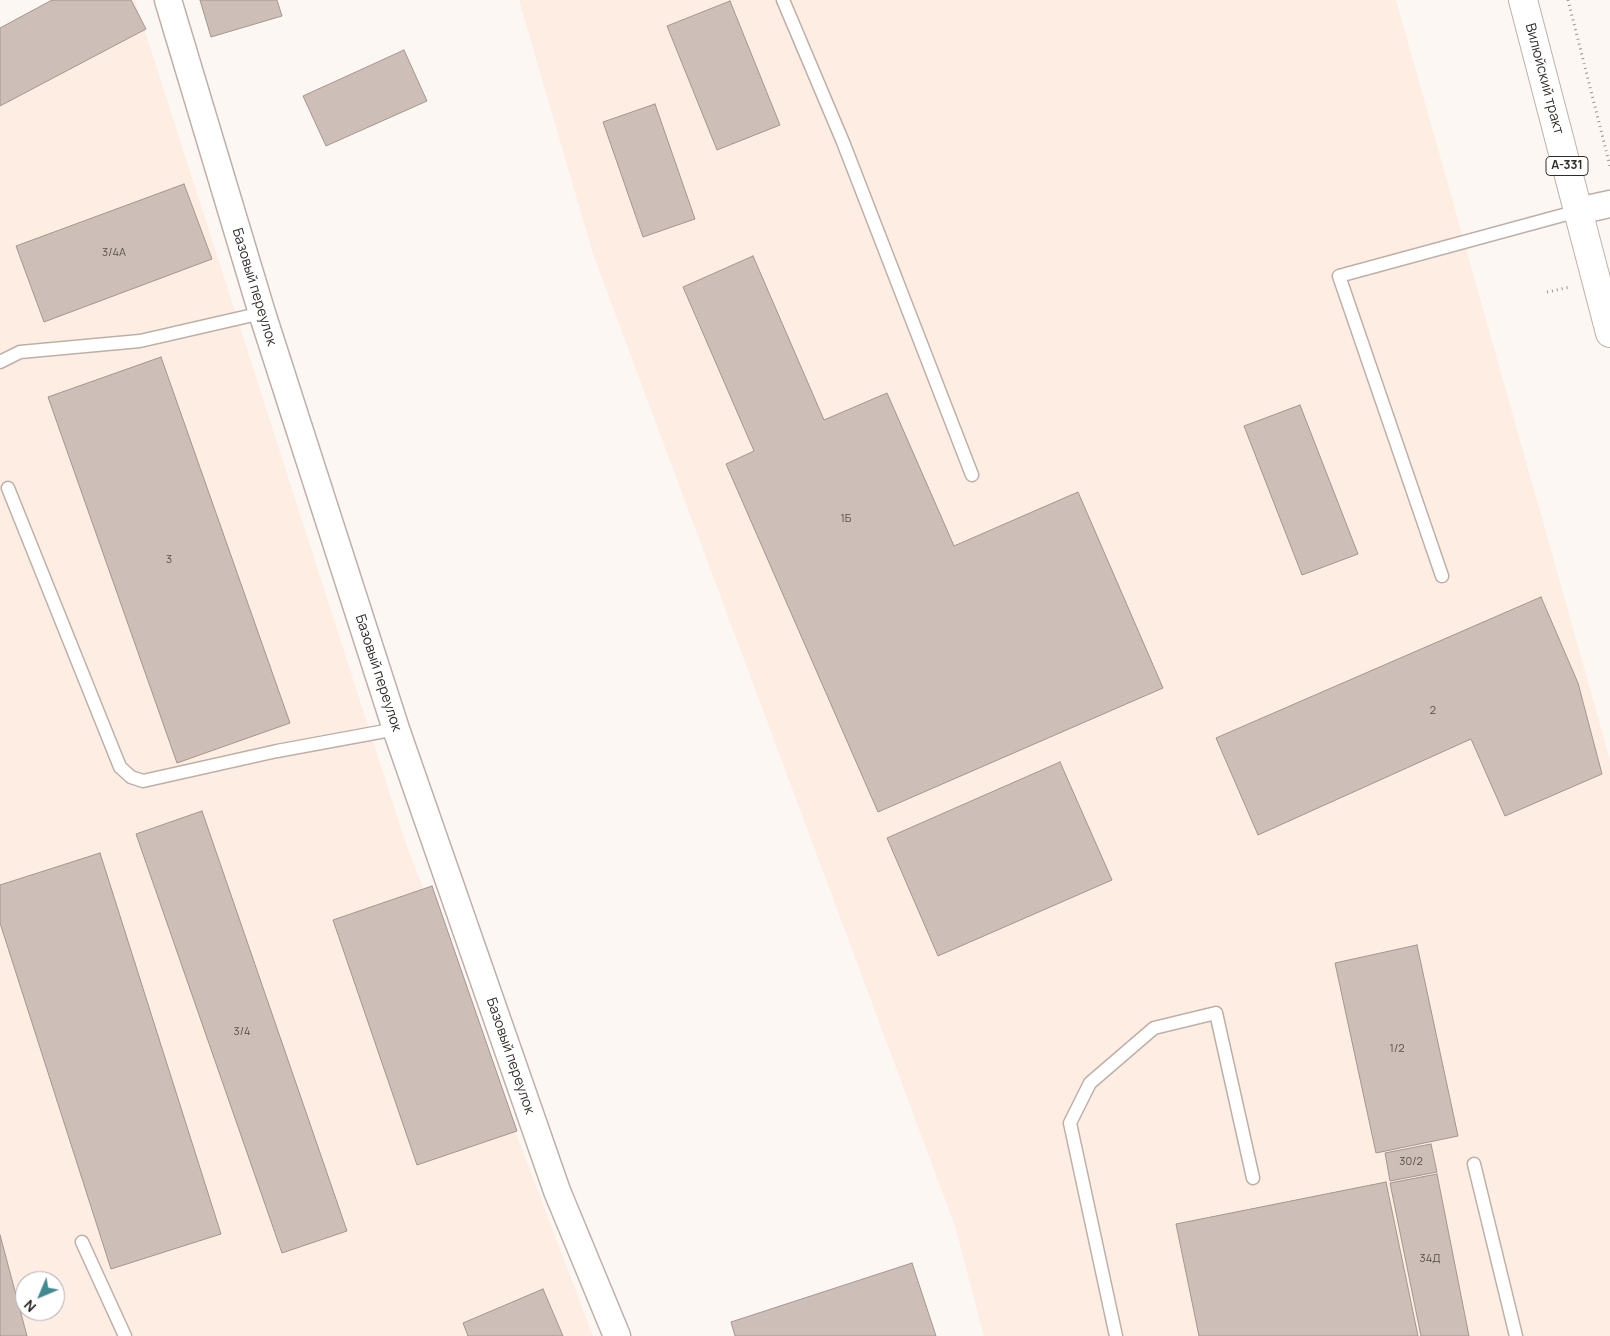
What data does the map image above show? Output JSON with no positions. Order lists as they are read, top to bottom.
{
  "streets": {
    "main road": ["Вилюйский тракт", "А-331"],
    "street": ["Базовый переулок"]
  },
  "house_numbers": [
    "3/4А",
    "1Б",
    "3",
    "2",
    "3/4",
    "1/2",
    "30/2",
    "34Д"
  ],
  "north": "bottom left"
}
